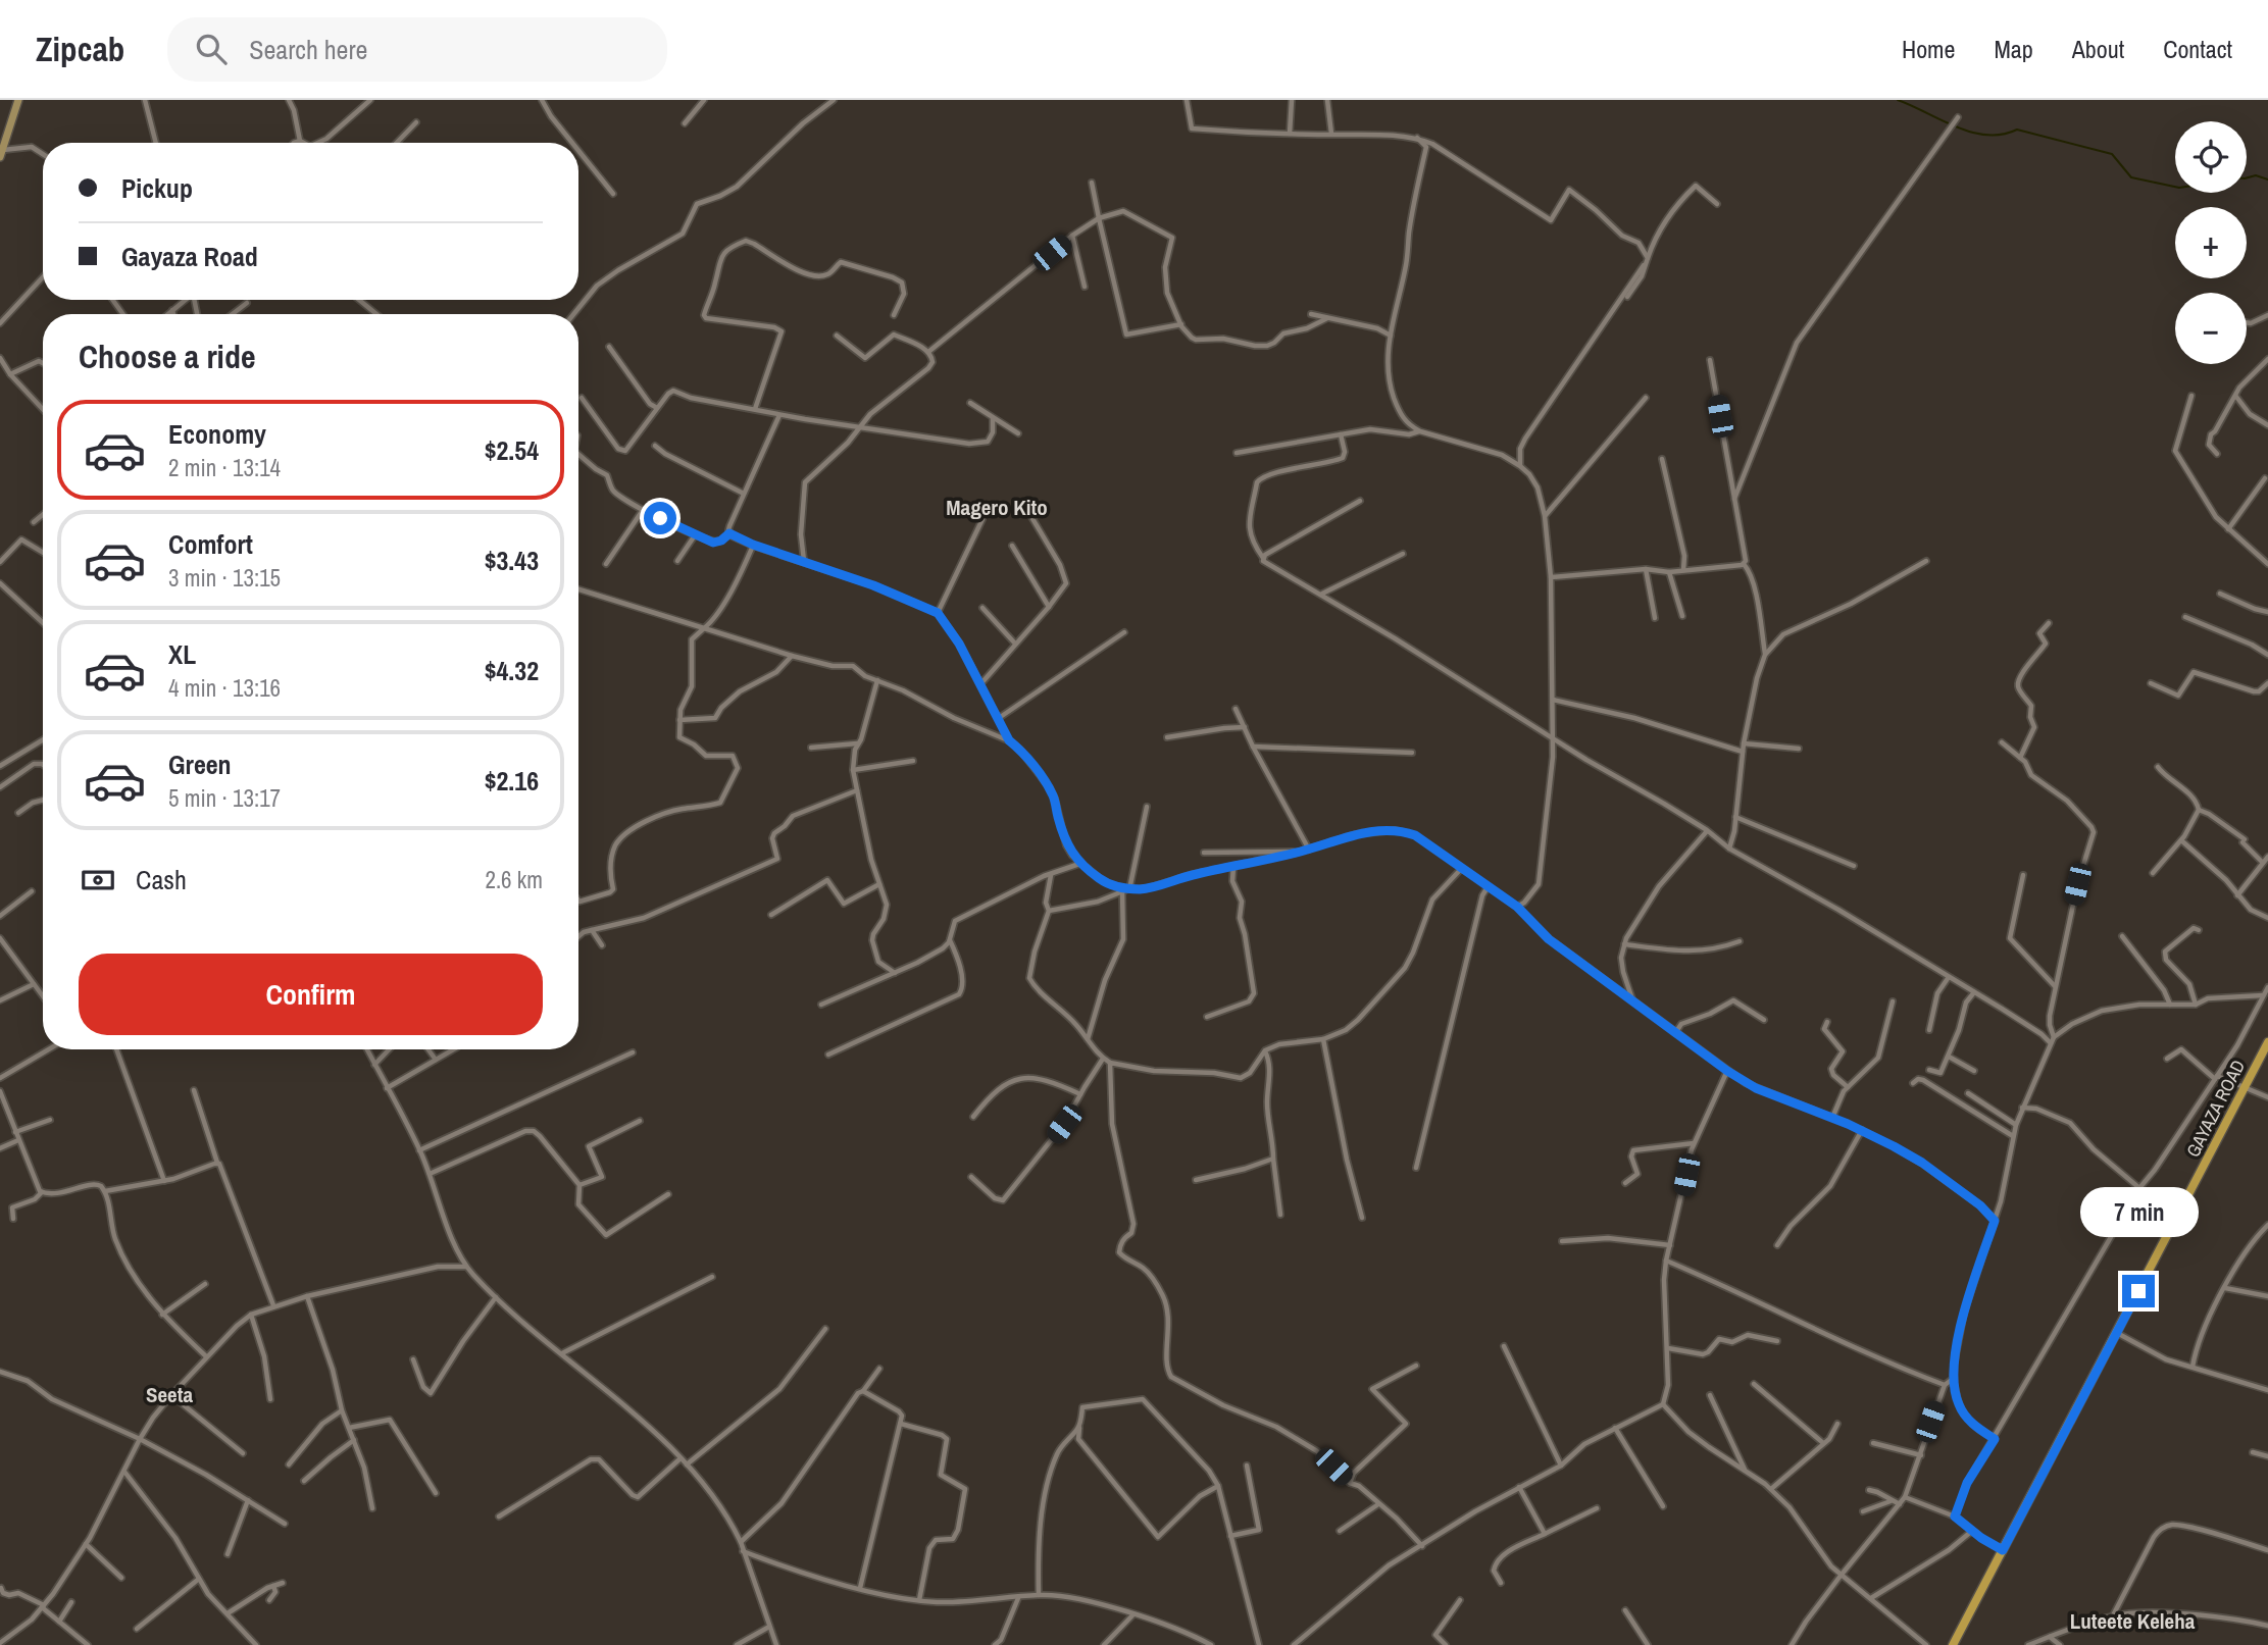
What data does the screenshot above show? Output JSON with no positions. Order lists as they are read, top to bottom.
{
  "streets": {
    "main road": ["GAYAZA ROAD"]
  },
  "districts": ["Magero Kito", "Seeta", "Luteete Keleha"],
  "page": {
    "header": "Zipcab",
    "search": "Search here",
    "nav": [
      "Home",
      "Map",
      "About",
      "Contact"
    ],
    "map_buttons": ["+", "−"],
    "banner": ["Pickup", "Gayaza Road"],
    "heading": "Choose a ride",
    "list": [
      {
        "name": "Economy",
        "note": "2 min · 13:14",
        "value": "$2.54"
      },
      {
        "name": "Comfort",
        "note": "3 min · 13:15",
        "value": "$3.43"
      },
      {
        "name": "XL",
        "note": "4 min · 13:16",
        "value": "$4.32"
      },
      {
        "name": "Green",
        "note": "5 min · 13:17",
        "value": "$2.16"
      }
    ],
    "pay": ["Cash", "2.6 km"],
    "buttons": "Confirm",
    "bubble": "7 min"
  }
}
